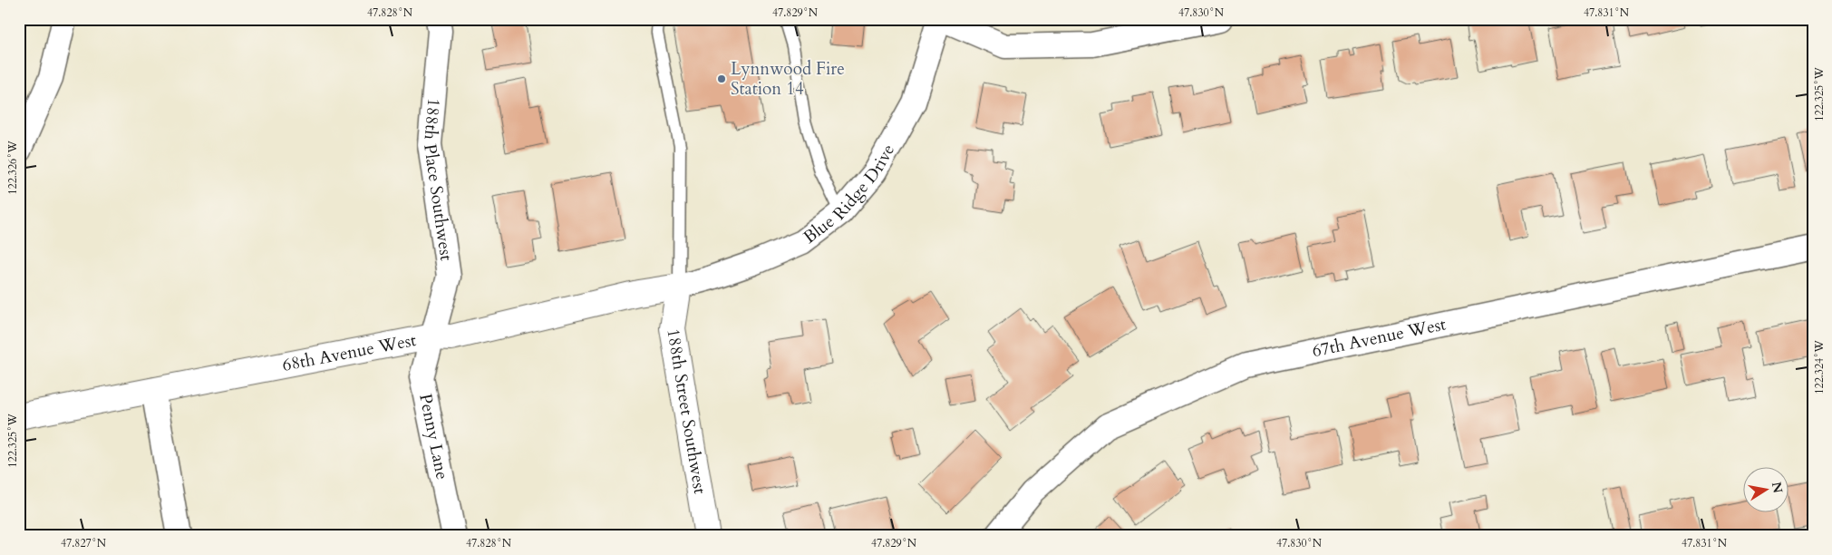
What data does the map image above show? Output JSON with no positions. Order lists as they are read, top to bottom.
{
  "streets": {
    "street": [
      "188th Place Southwest",
      "Blue Ridge Drive",
      "67th Avenue West",
      "68th Avenue West",
      "188th Street Southwest",
      "Penny Lane"
    ]
  },
  "crossings": [
    ["188th Place Southwest", "68th Avenue West"],
    ["188th Place Southwest", "Penny Lane"],
    ["Blue Ridge Drive", "68th Avenue West"],
    ["Blue Ridge Drive", "188th Street Southwest"],
    ["68th Avenue West", "188th Street Southwest"],
    ["68th Avenue West", "Penny Lane"]
  ],
  "places": ["Lynnwood Fire Station 14"],
  "north": "right",
  "coordinates": [
    "47.828°N",
    "47.829°N",
    "47.830°N",
    "47.831°N",
    "122.325°W",
    "122.326°W",
    "122.324°W",
    "47.827°N"
  ]
}
